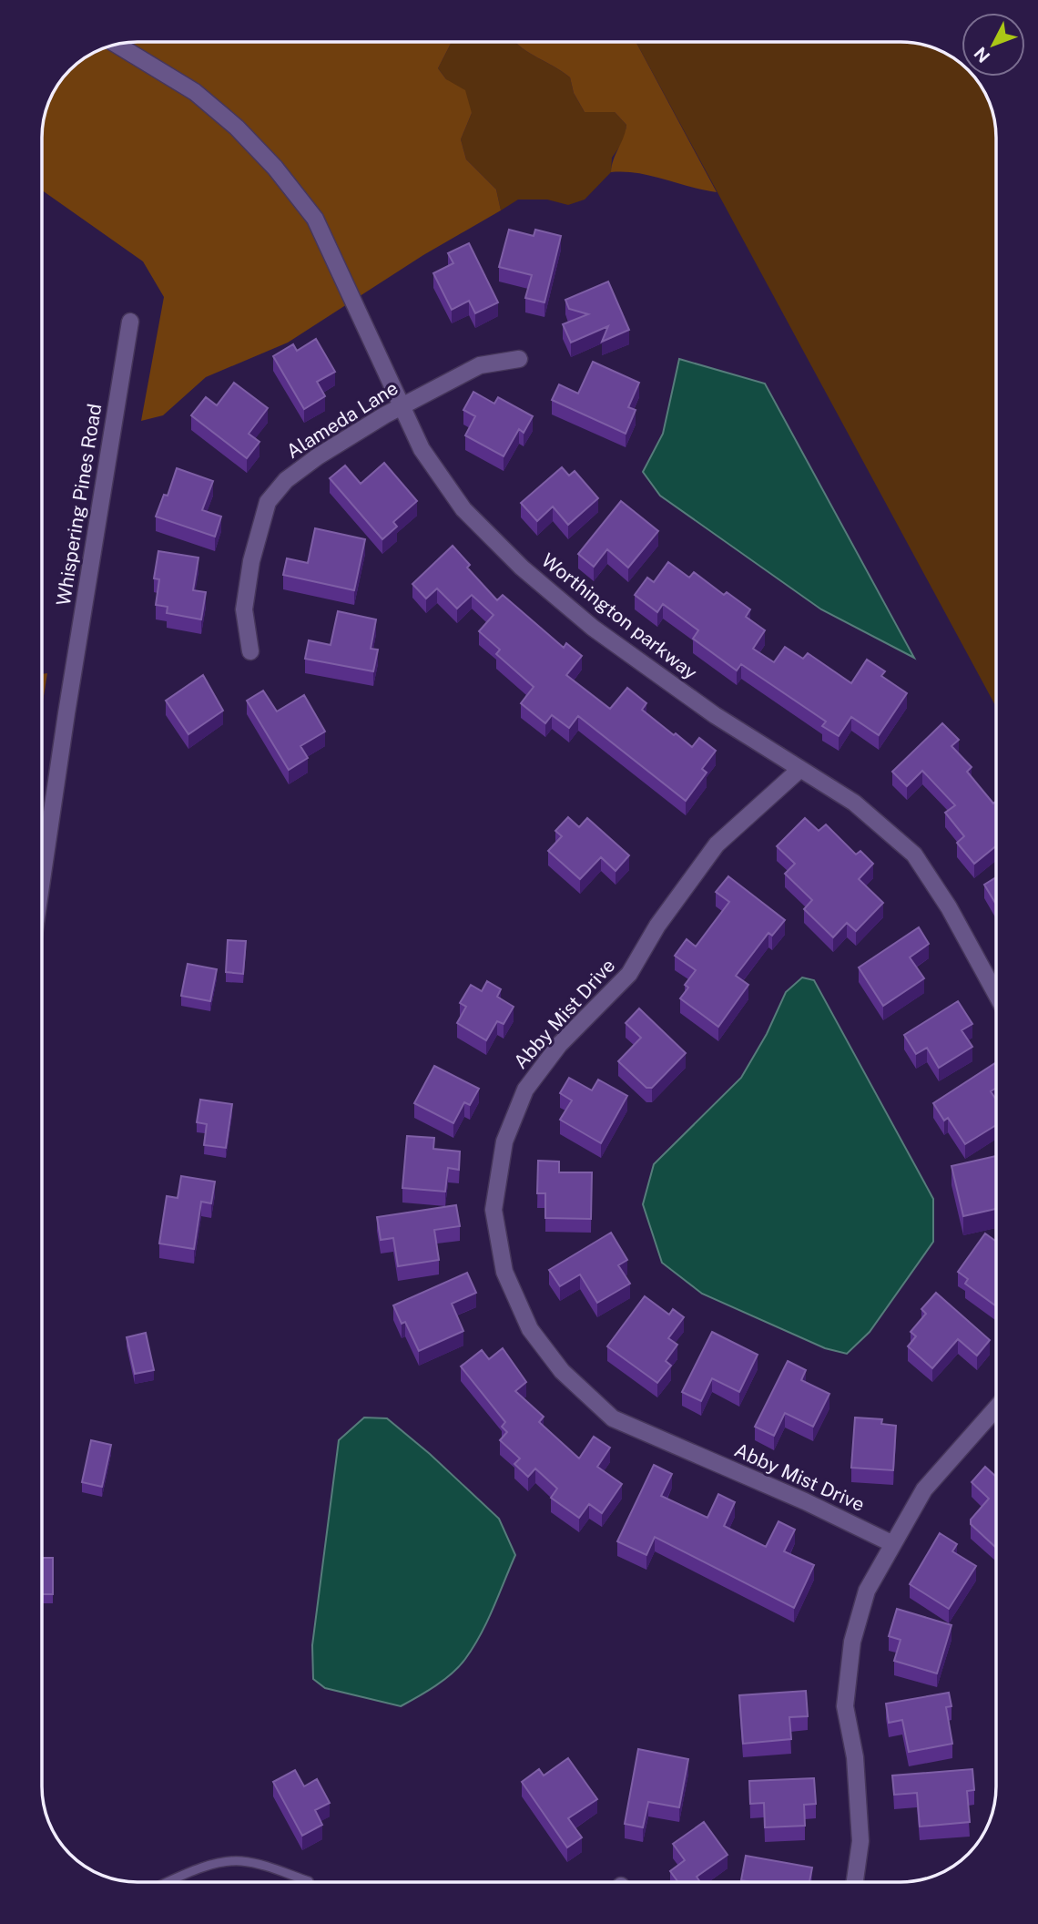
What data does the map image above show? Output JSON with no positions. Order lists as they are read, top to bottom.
{
  "streets": {
    "street": [
      "Alameda Lane",
      "Whispering Pines Road",
      "Worthington parkway",
      "Abby Mist Drive"
    ]
  },
  "crossings": [
    ["Alameda Lane", "Worthington parkway"],
    ["Worthington parkway", "Abby Mist Drive"]
  ],
  "north": "bottom left"
}
